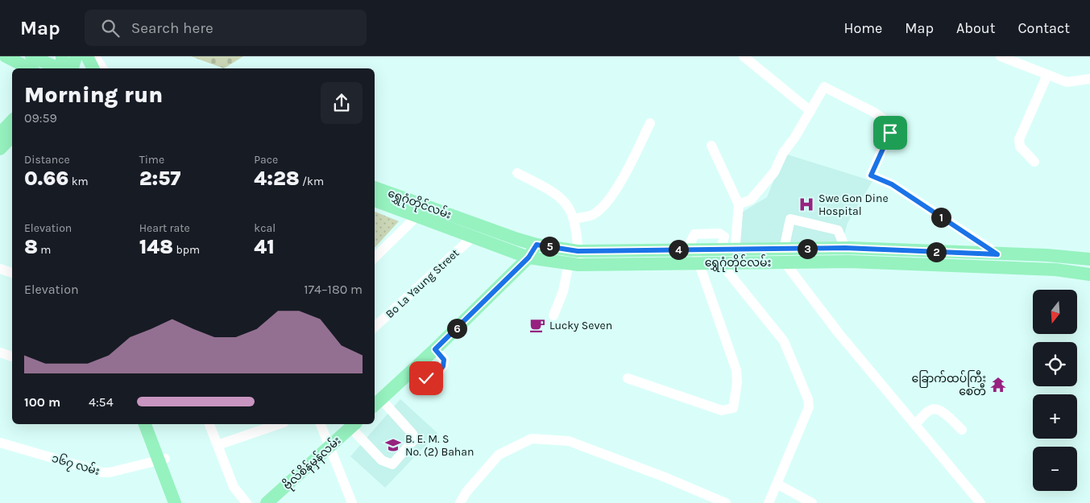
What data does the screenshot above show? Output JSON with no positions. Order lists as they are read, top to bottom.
{
  "streets": {
    "main road": ["ရွှေဂုံတိုင်လမ်း", "ဗိုလ်စိန်မှန်လမ်း"],
    "street": ["Bo La Yaung Street", "၁၆၇ လမ်း"]
  },
  "crossings": [
    ["ရွှေဂုံတိုင်လမ်း", "Bo La Yaung Street"]
  ],
  "places": {
    "hospital": ["Swe Gon Dine Hospital"],
    "cafe": ["Lucky Seven"],
    "temple": ["ခြောက်ထပ်ကြီး စေတီ"],
    "school or university": ["B. E. M. S No. (2) Bahan"]
  },
  "north": "bottom",
  "page": {
    "header": "Map",
    "search": "Search here",
    "nav": [
      "Home",
      "Map",
      "About",
      "Contact"
    ],
    "heading": ["Morning run", "09:59"],
    "stats": [
      ["Distance", "0.66 km"],
      ["Time", "2:57"],
      ["Pace", "4:28 /km"],
      ["Elevation", "8 m"],
      ["Heart rate", "148 bpm"],
      ["kcal", "41"]
    ],
    "pins": [
      "1",
      "5",
      "3",
      "4",
      "2",
      "6"
    ],
    "chart": ["Elevation", "174–180 m"],
    "map_buttons": ["+", "−"],
    "list": [
      {
        "name": "100 m",
        "note": "4:54"
      }
    ]
  }
}
